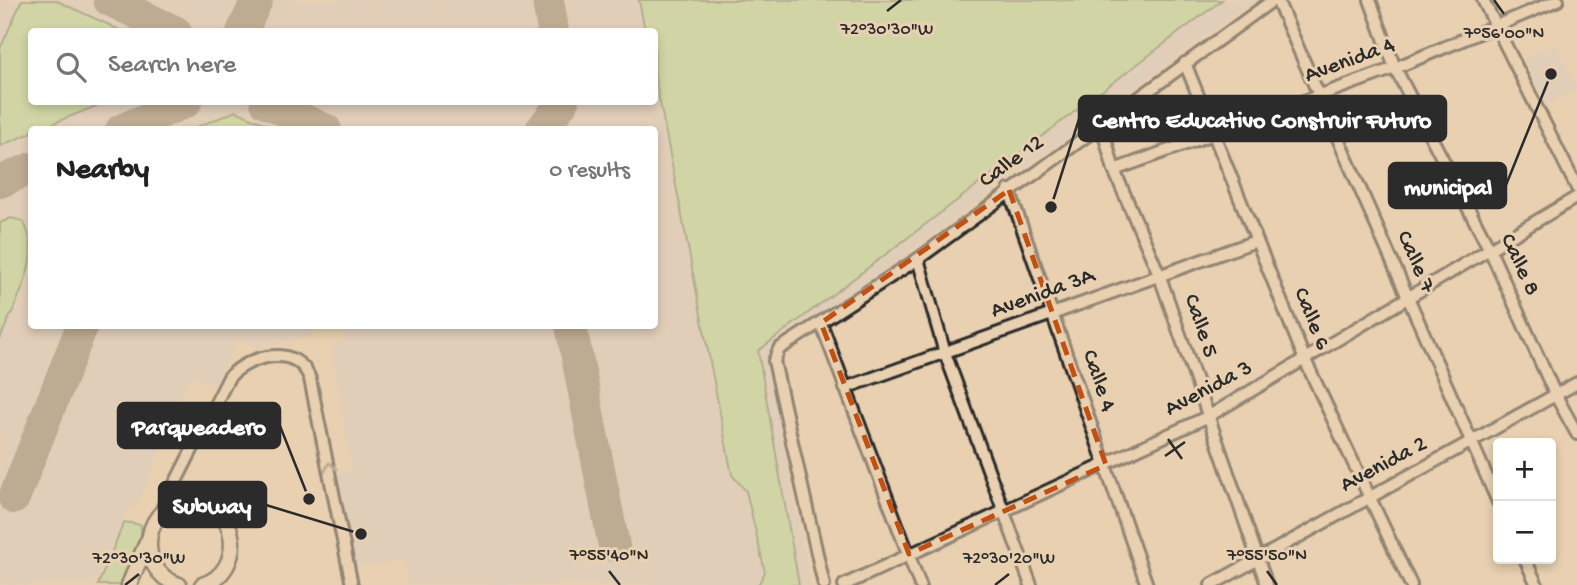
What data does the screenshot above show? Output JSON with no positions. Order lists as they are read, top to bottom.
{
  "streets": {
    "street": [
      "Avenida 4",
      "Calle 12",
      "Calle 7",
      "Calle 8",
      "Avenida 3A",
      "Calle 6",
      "Calle 5",
      "Calle 4",
      "Avenida 3",
      "Avenida 2"
    ]
  },
  "crossings": [
    ["Avenida 4", "Calle 7"],
    ["Avenida 4", "Calle 8"],
    ["Avenida 4", "Calle 6"],
    ["Avenida 4", "Calle 5"],
    ["Calle 12", "Calle 7"],
    ["Calle 12", "Calle 6"],
    ["Calle 12", "Calle 5"],
    ["Calle 12", "Calle 4"],
    ["Calle 7", "Avenida 3"],
    ["Calle 7", "Avenida 2"],
    ["Calle 8", "Avenida 3"],
    ["Calle 8", "Avenida 2"],
    ["Avenida 3A", "Calle 6"],
    ["Avenida 3A", "Calle 5"],
    ["Avenida 3A", "Calle 4"],
    ["Calle 6", "Avenida 3"],
    ["Calle 6", "Avenida 2"],
    ["Calle 5", "Avenida 3"],
    ["Calle 5", "Avenida 2"],
    ["Calle 4", "Avenida 3"]
  ],
  "places": [
    "municipal",
    "Centro Educativo Construir Futuro",
    "Parqueadero",
    "Subway"
  ],
  "page": {
    "search": "Search here",
    "heading": ["Nearby", "0 results"],
    "map_buttons": ["+", "−"]
  },
  "coordinates": [
    "72°30'30\"W",
    "7°56'00\"N",
    "7°55'40\"N",
    "7°55'50\"N",
    "72°30'20\"W"
  ]
}
